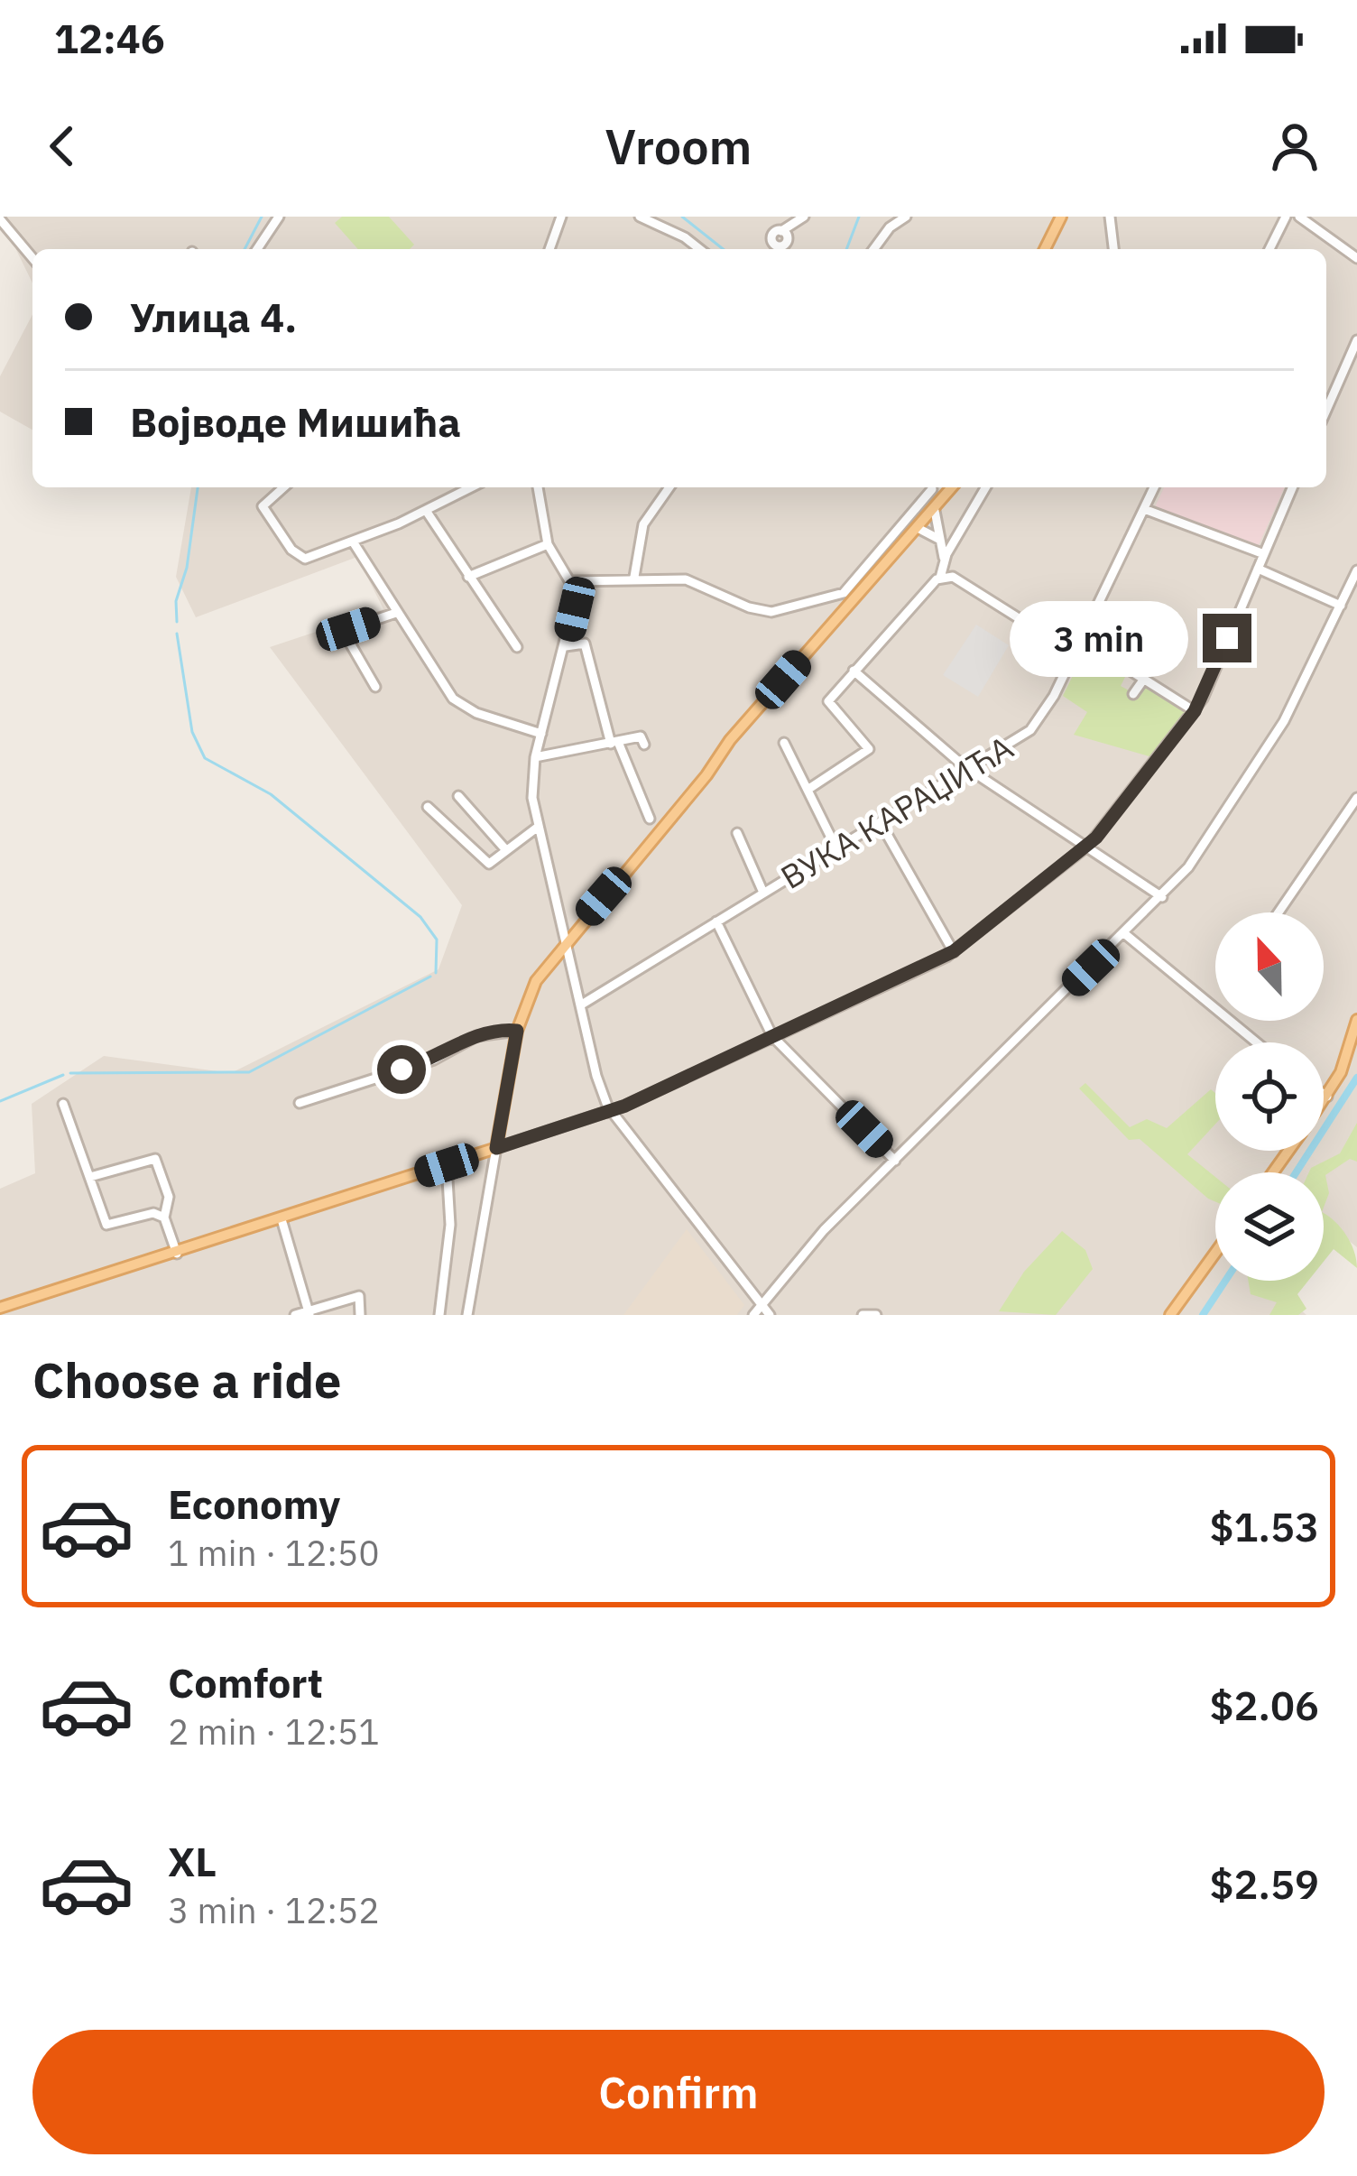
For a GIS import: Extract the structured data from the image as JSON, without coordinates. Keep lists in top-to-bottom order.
{
  "streets": {
    "street": ["ВУКА КАРАЏИЋА"]
  },
  "north": "top",
  "page": {
    "status": "12:46",
    "header": "Vroom",
    "banner": ["Улица 4.", "Војводе Мишића"],
    "bubble": "3 min",
    "heading": "Choose a ride",
    "list": [
      {
        "name": "Economy",
        "note": "1 min · 12:50",
        "value": "$1.53"
      },
      {
        "name": "Comfort",
        "note": "2 min · 12:51",
        "value": "$2.06"
      },
      {
        "name": "XL",
        "note": "3 min · 12:52",
        "value": "$2.59"
      }
    ],
    "buttons": "Confirm"
  }
}
